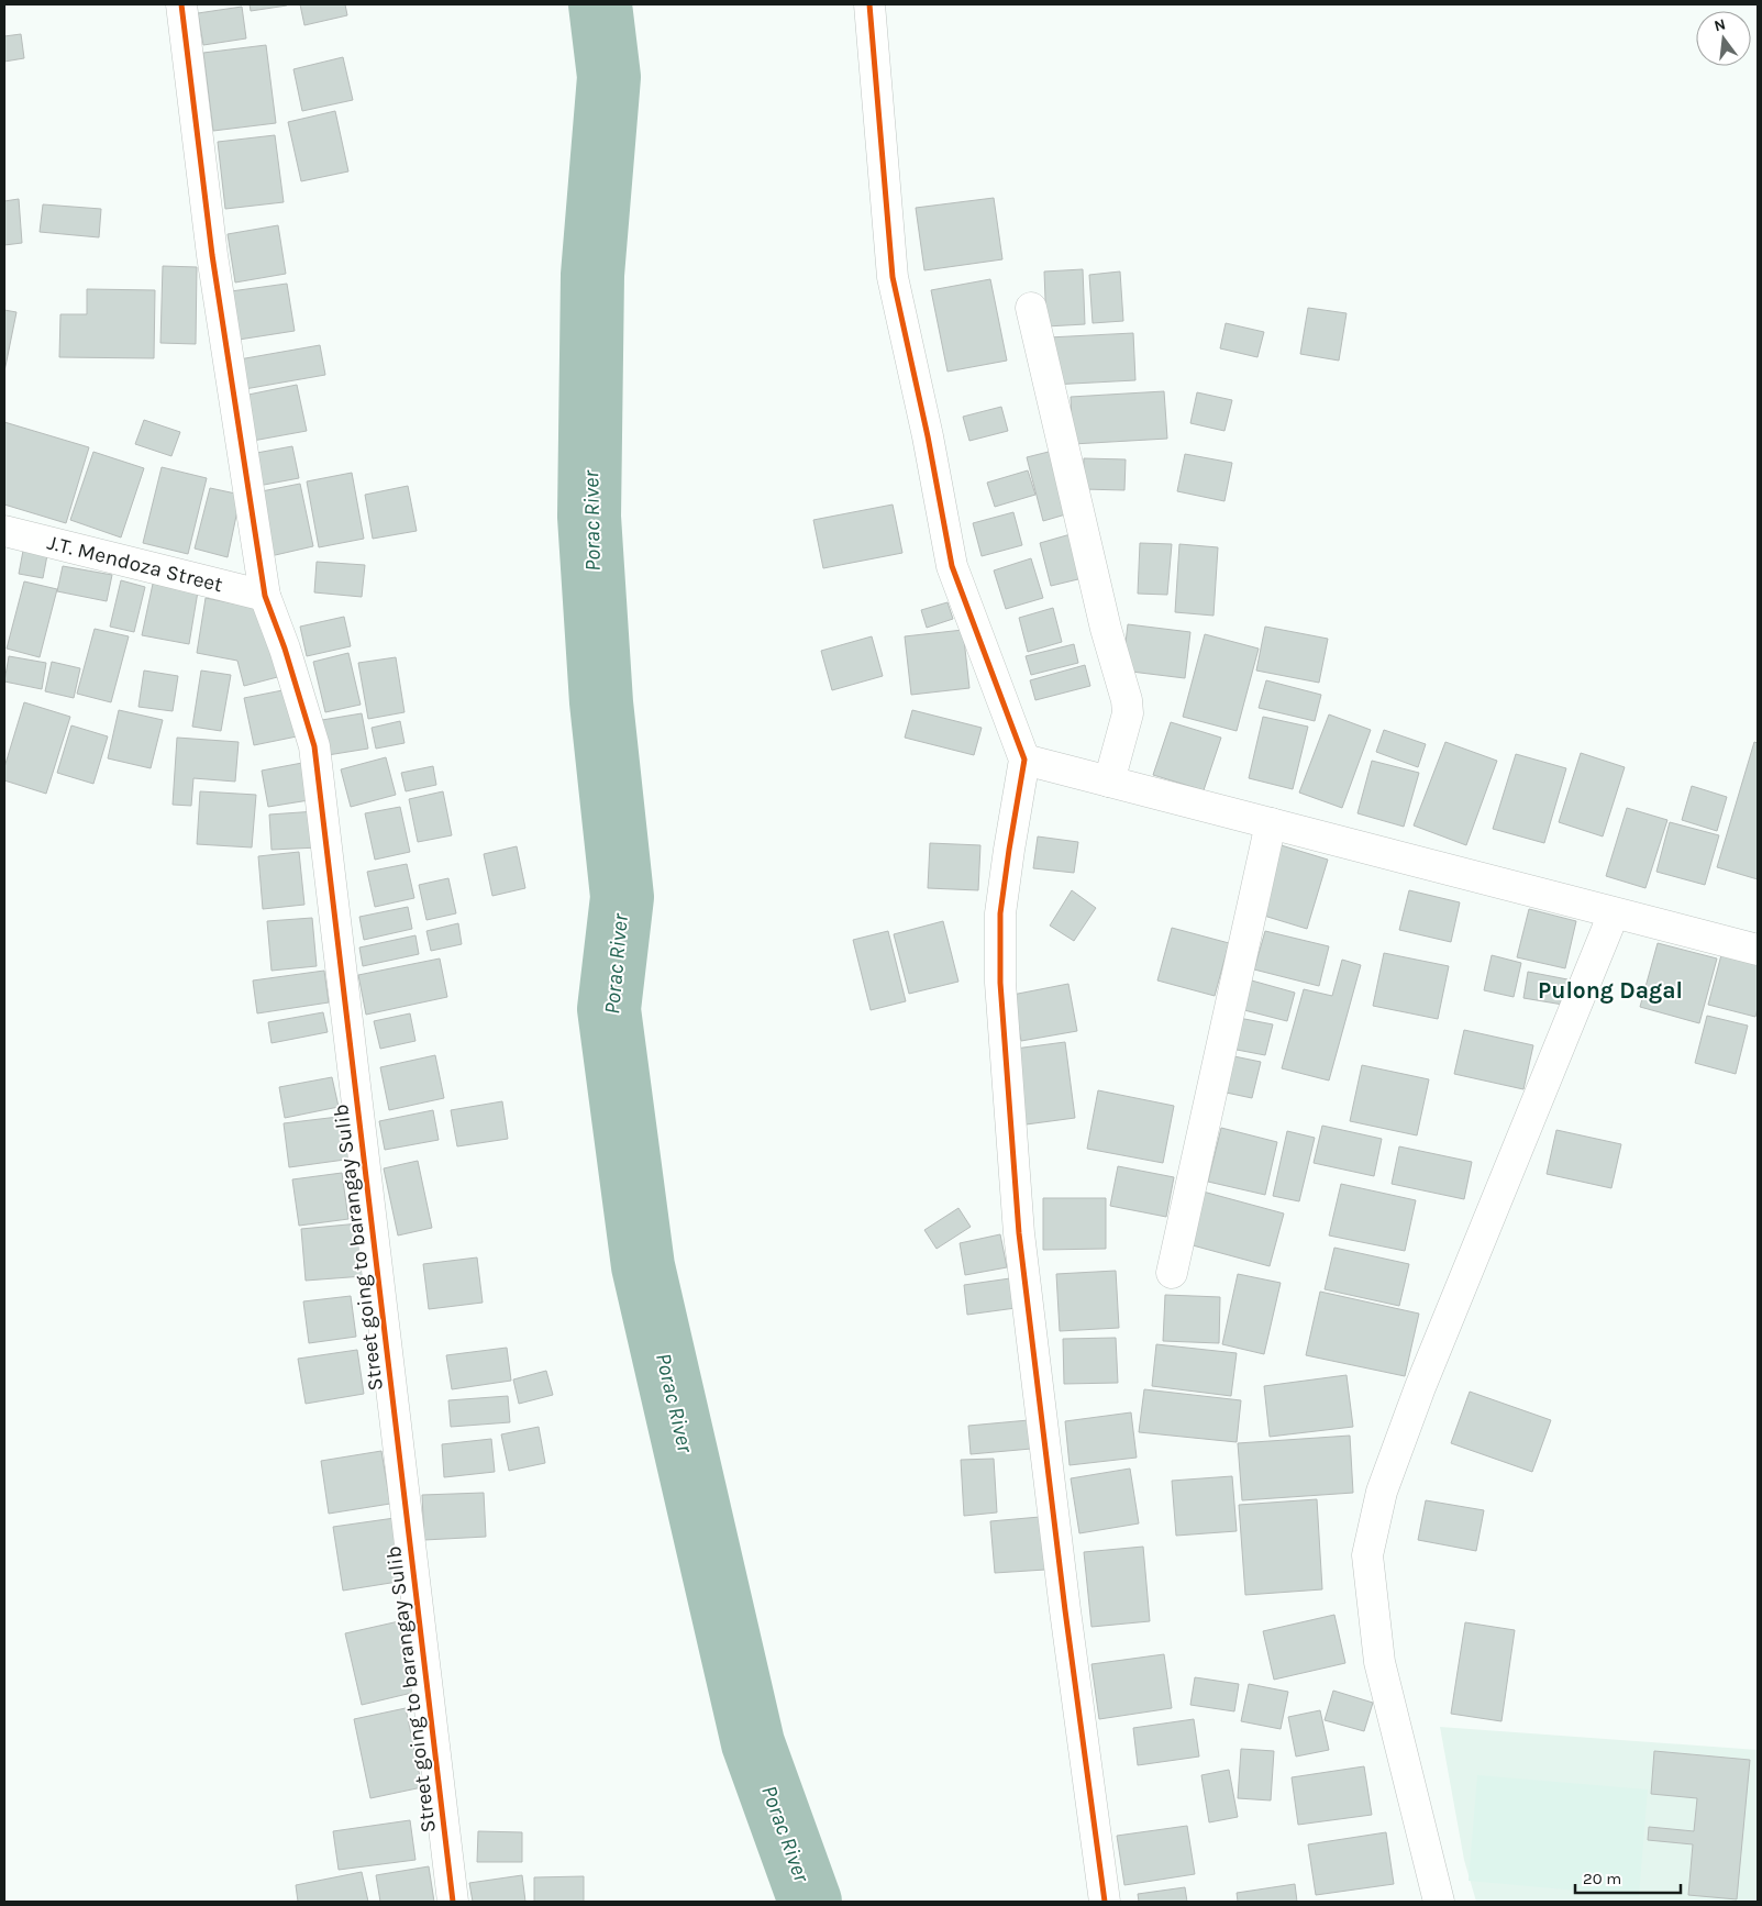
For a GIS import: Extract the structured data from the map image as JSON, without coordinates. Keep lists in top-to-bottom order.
{
  "streets": {
    "street": ["J.T. Mendoza Street", "Street going to barangay Sulib"]
  },
  "crossings": [
    ["J.T. Mendoza Street", "Street going to barangay Sulib"]
  ],
  "districts": ["Pulong Dagal"],
  "water": ["Porac River"],
  "scale_bar": "20 m",
  "north": "top"
}
